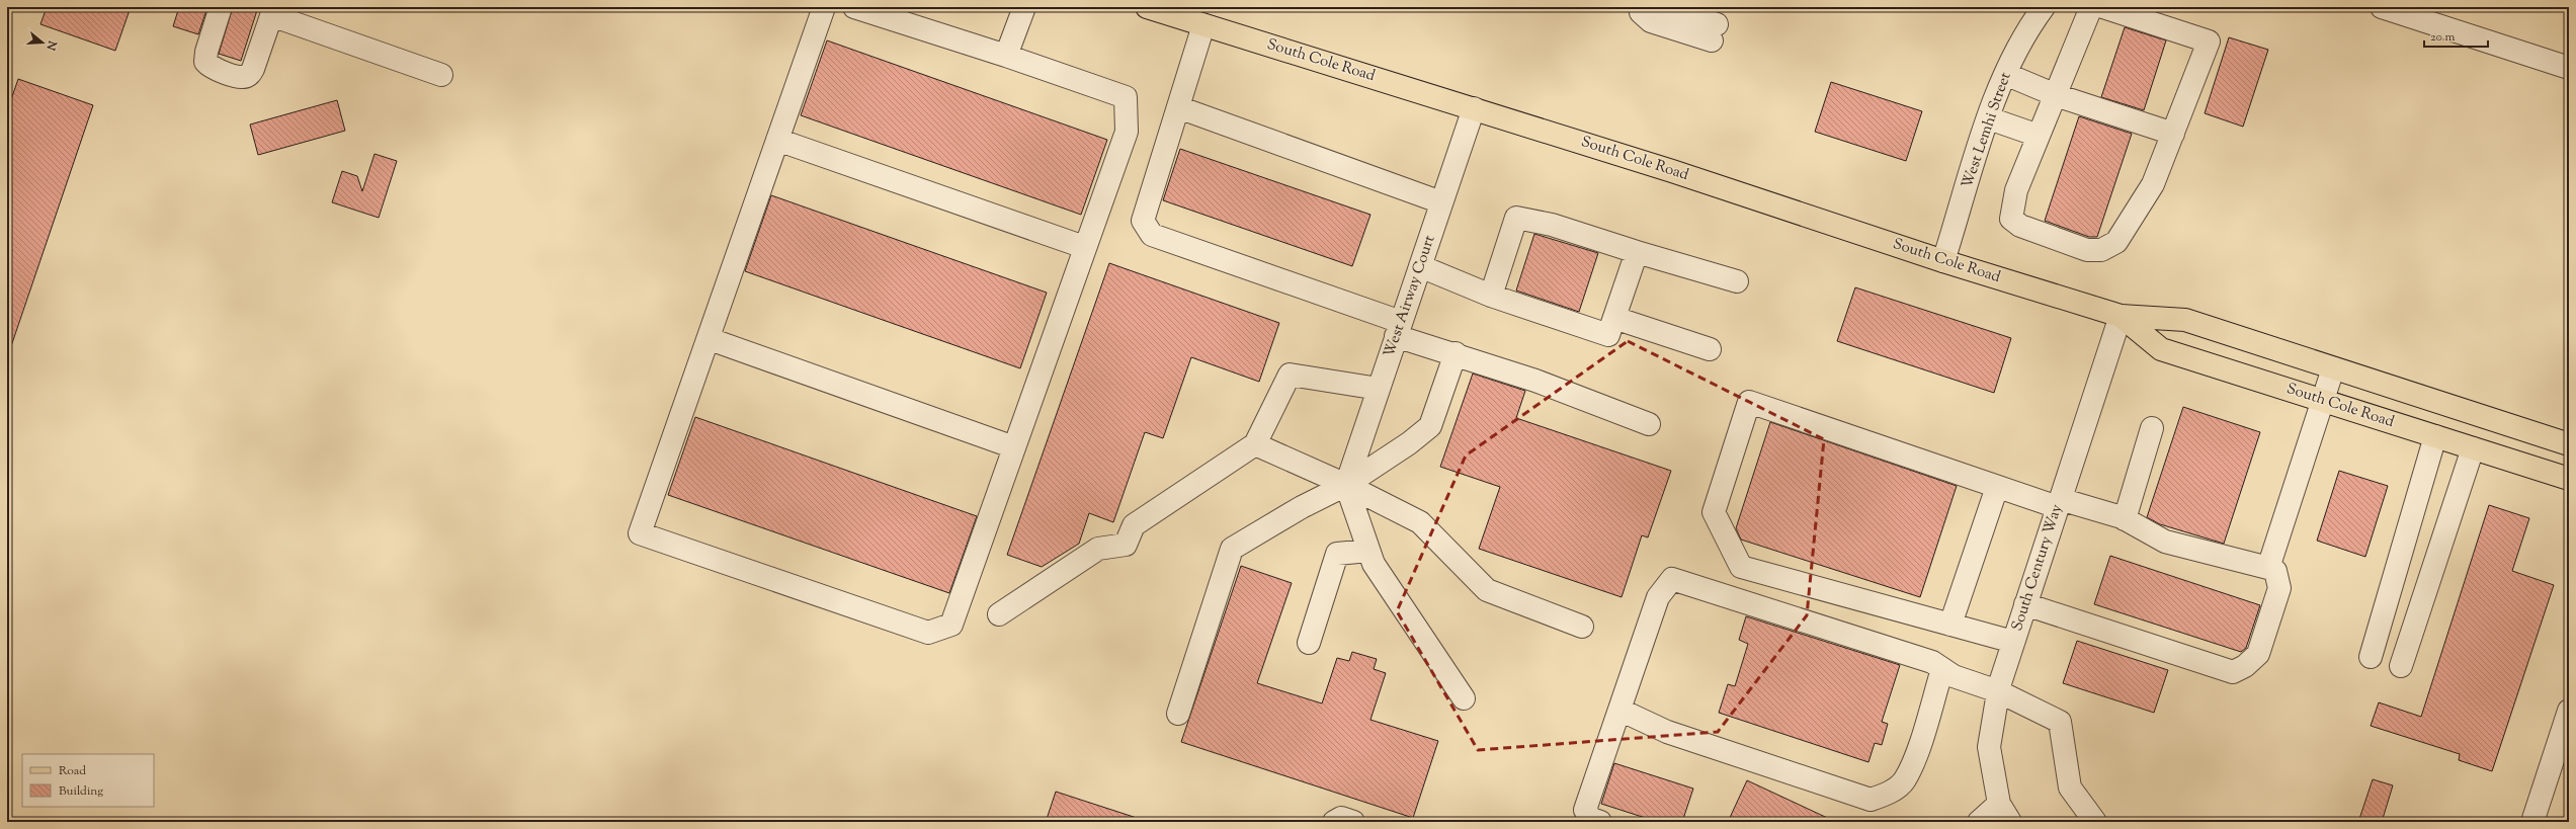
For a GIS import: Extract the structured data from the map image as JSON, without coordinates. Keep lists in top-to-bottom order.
{
  "streets": {
    "main road": ["South Cole Road"],
    "street": ["West Lemhi Street", "West Airway Court", "South Century Way"]
  },
  "crossings": [
    ["South Cole Road", "West Lemhi Street"],
    ["South Cole Road", "West Airway Court"],
    ["South Cole Road", "South Century Way"]
  ],
  "legend": ["Road", "Building"],
  "scale_bar": "20 m",
  "north": "right"
}
